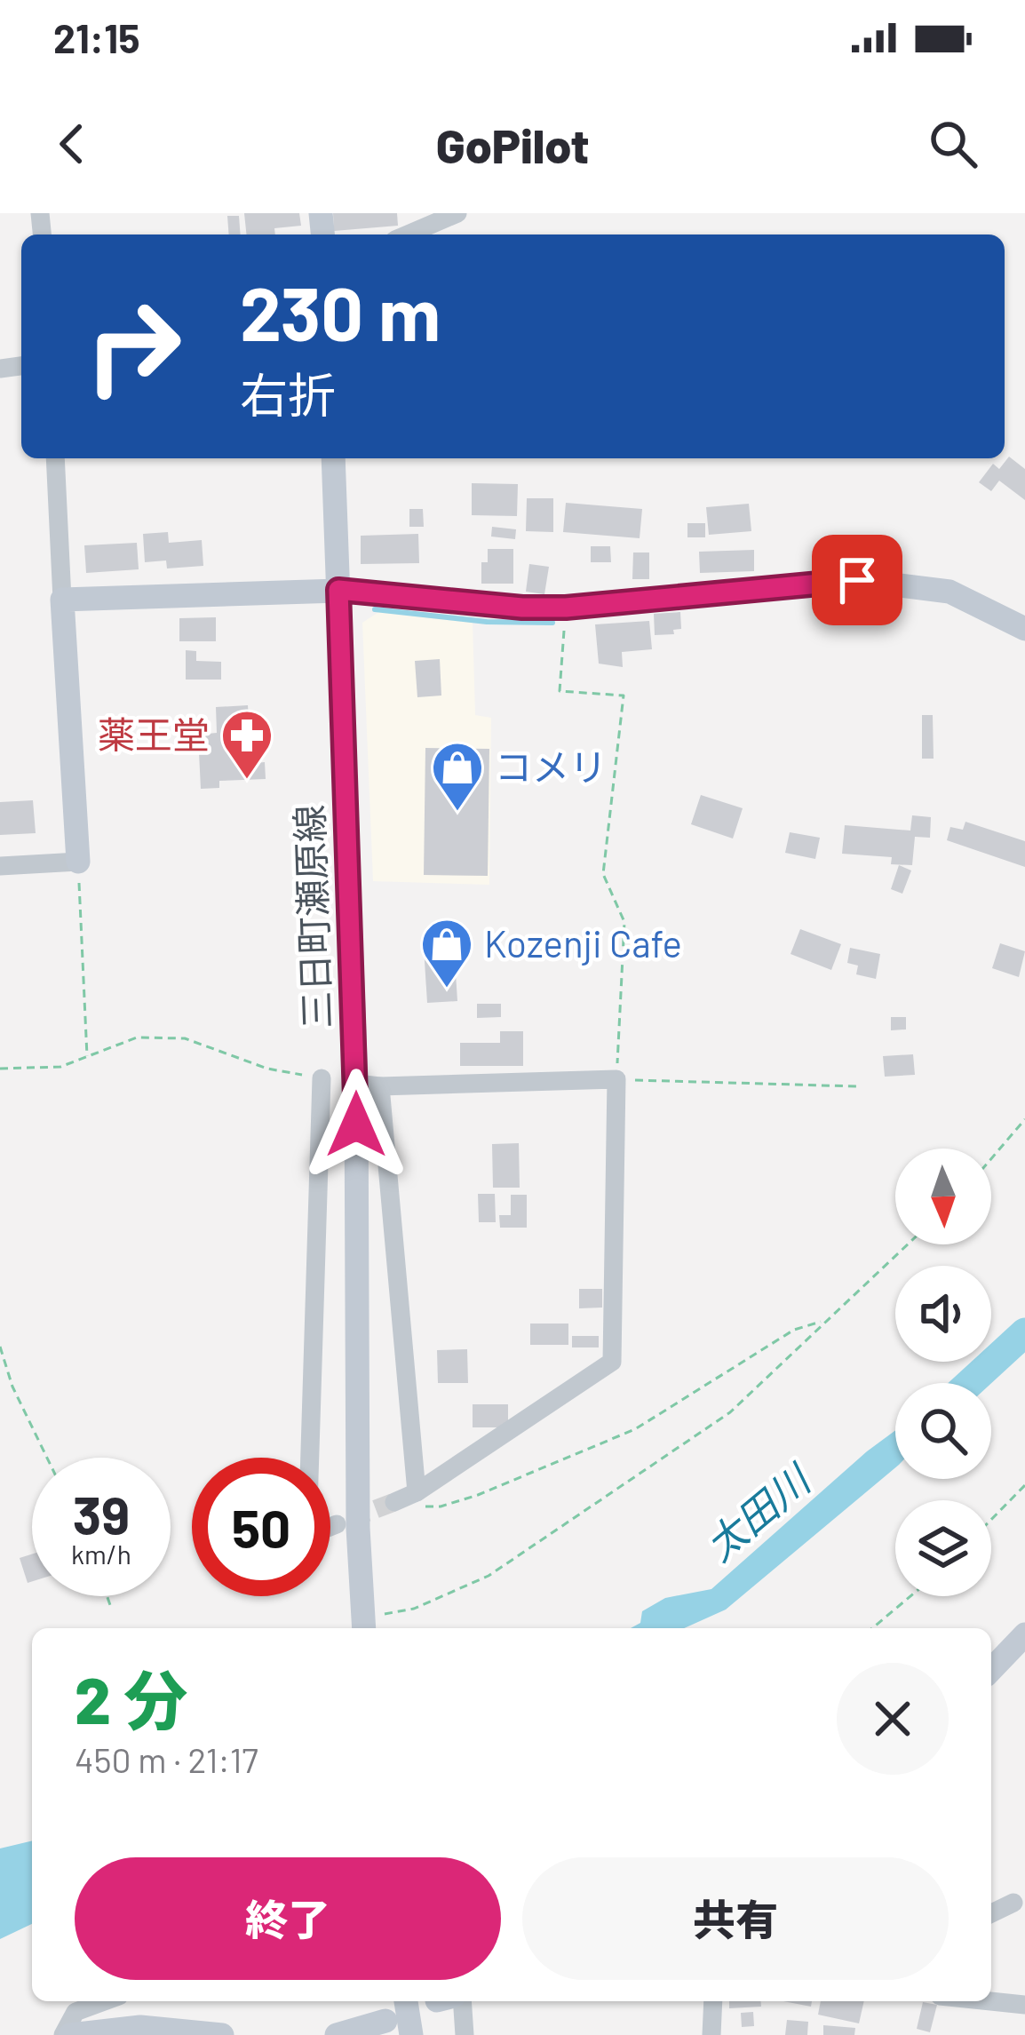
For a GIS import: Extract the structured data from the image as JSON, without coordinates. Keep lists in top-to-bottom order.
{
  "streets": {
    "street": ["三日町瀬原線"]
  },
  "water": ["太田川"],
  "places": {
    "pharmacy": ["薬王堂"],
    "shop": ["コメリ", "Kozenji Cafe"]
  },
  "north": "bottom",
  "page": {
    "status": "21:15",
    "header": "GoPilot",
    "turn": ["230 m", "右折"],
    "speed": "39 km/h",
    "limit": "50",
    "heading": ["2 分", "450 m · 21:17"],
    "buttons": ["終了", "共有"]
  }
}
